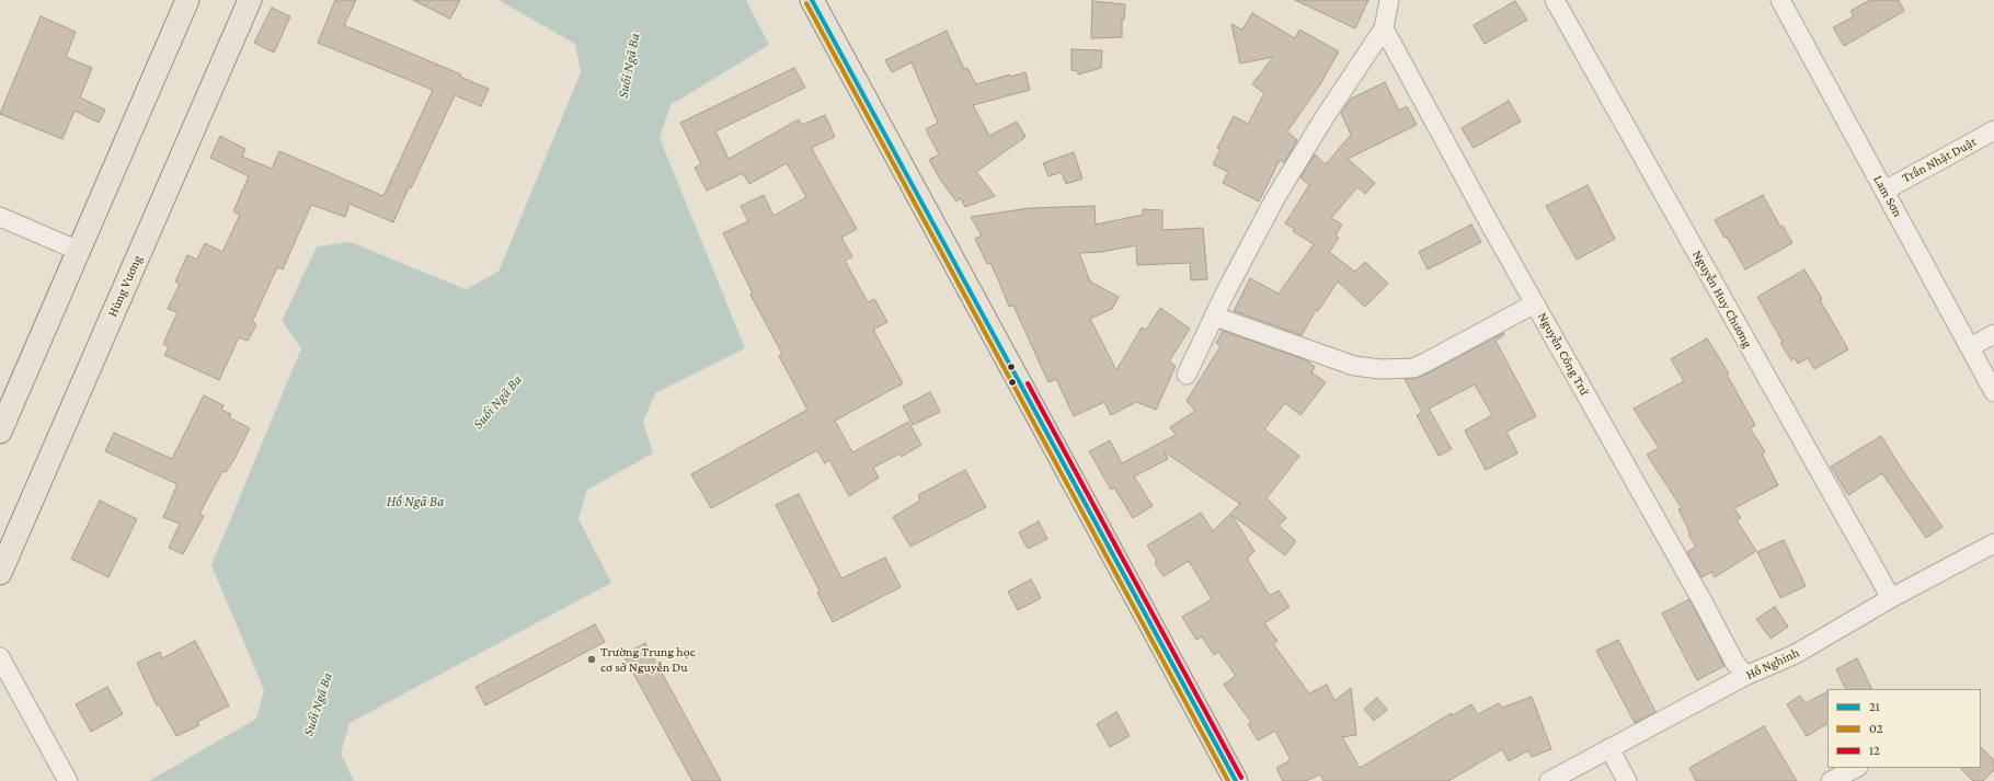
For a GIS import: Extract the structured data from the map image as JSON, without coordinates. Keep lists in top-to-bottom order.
{
  "streets": {
    "main road": ["Hùng Vương"],
    "street": [
      "Trần Nhật Duật",
      "Lam Sơn",
      "Nguyễn Huy Chương",
      "Nguyễn Công Trứ",
      "Hồ Nghinh"
    ]
  },
  "crossings": [
    ["Trần Nhật Duật", "Lam Sơn"],
    ["Nguyễn Huy Chương", "Hồ Nghinh"],
    ["Nguyễn Công Trứ", "Hồ Nghinh"]
  ],
  "water": ["Suối Ngã Ba", "Hồ Ngã Ba"],
  "places": ["Trường Trung học cơ sở Nguyễn Du"],
  "lines": ["transit line 21", "transit line 02", "transit line 12"],
  "legend": ["21", "02", "12"]
}
